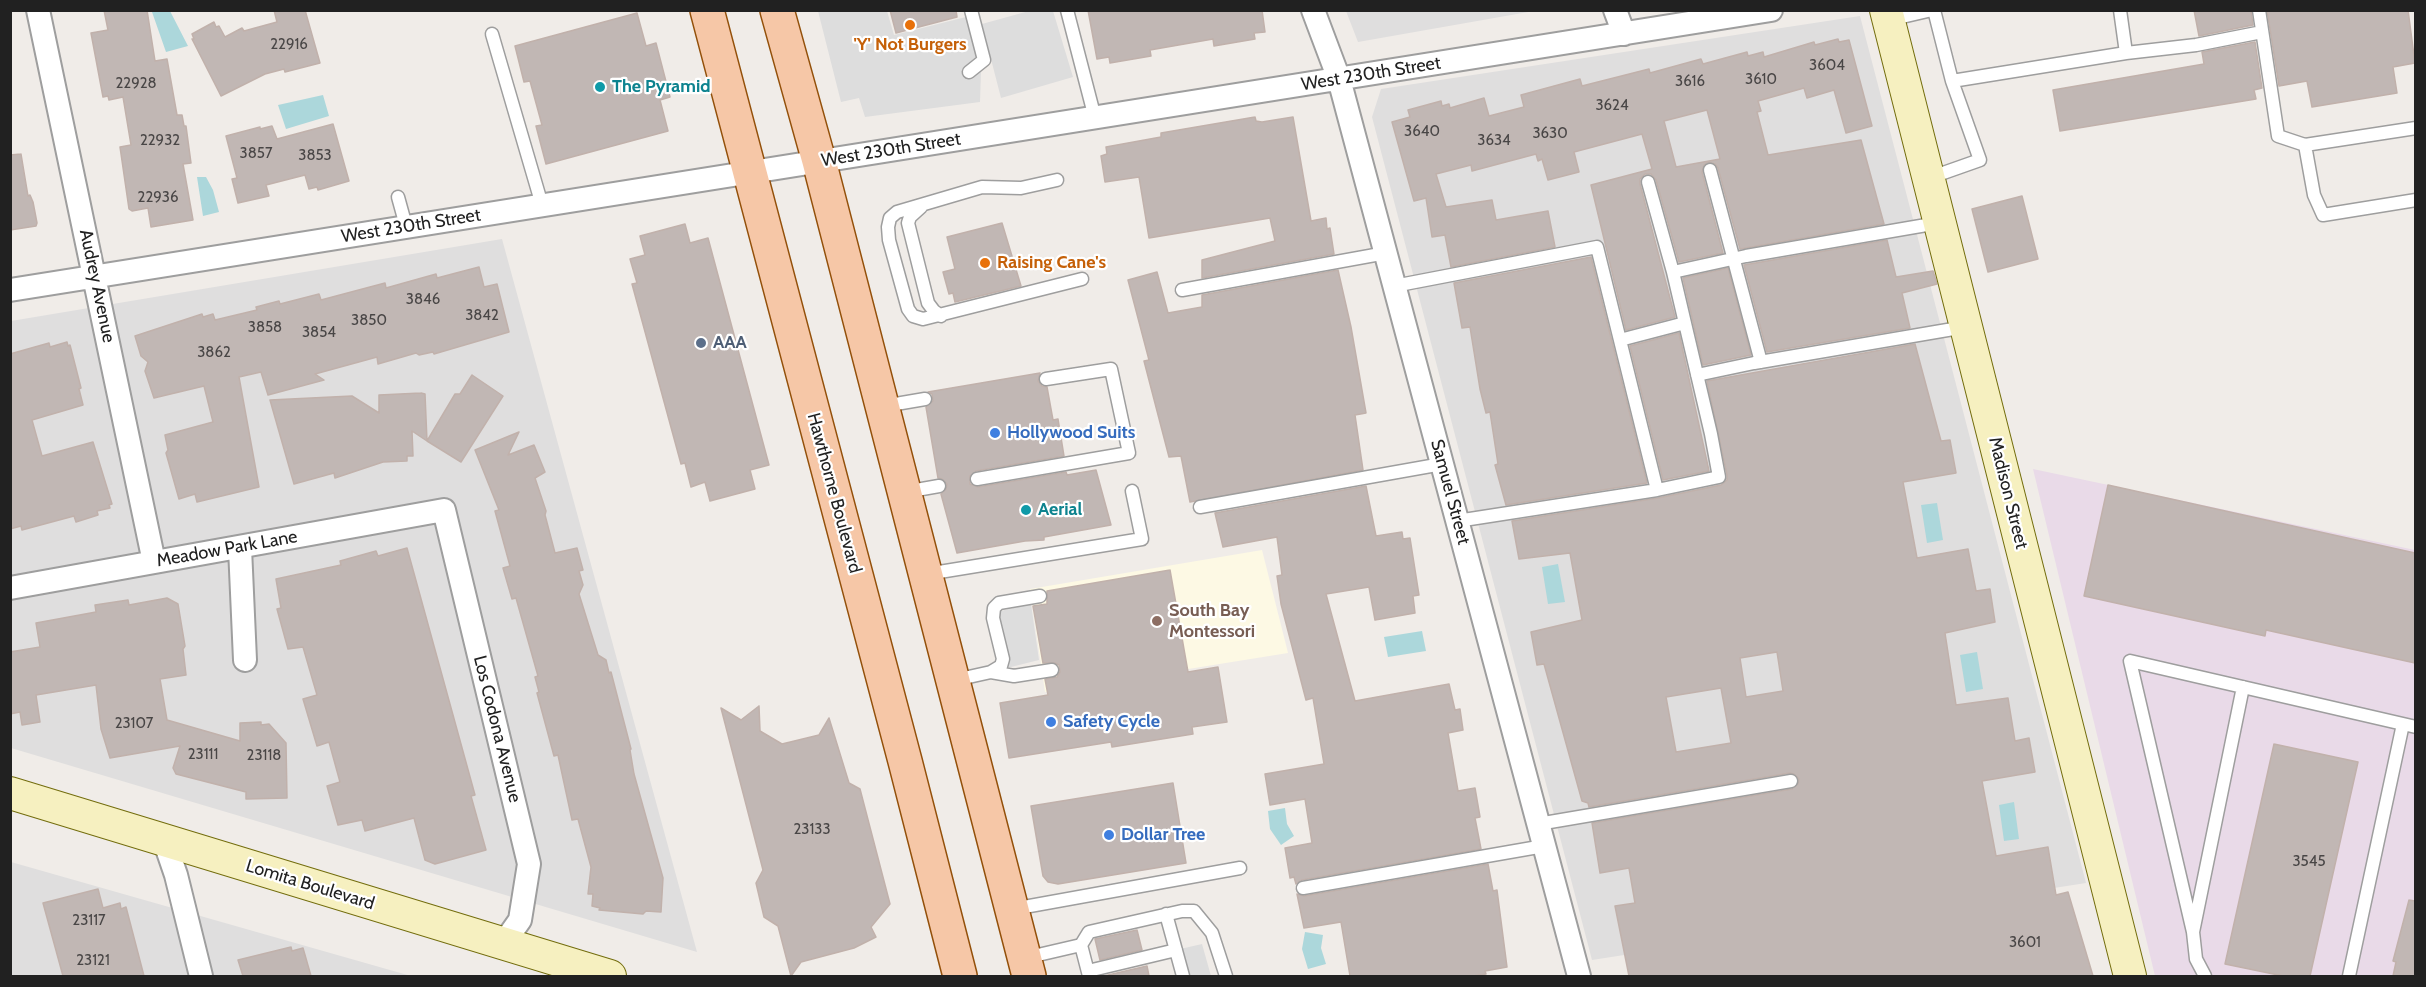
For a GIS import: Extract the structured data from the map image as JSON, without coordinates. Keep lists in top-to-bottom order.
{
  "streets": {
    "main road": ["Hawthorne Boulevard"],
    "street": [
      "West 230th Street",
      "Audrey Avenue",
      "Samuel Street",
      "Madison Street",
      "Meadow Park Lane",
      "Los Codona Avenue",
      "Lomita Boulevard"
    ]
  },
  "crossings": [
    ["West 230th Street", "Audrey Avenue"],
    ["West 230th Street", "Samuel Street"],
    ["West 230th Street", "Hawthorne Boulevard"],
    ["Audrey Avenue", "Meadow Park Lane"],
    ["Meadow Park Lane", "Los Codona Avenue"],
    ["Los Codona Avenue", "Lomita Boulevard"]
  ],
  "places": [
    "'Y' Not Burgers",
    "The Pyramid",
    "Raising Cane's",
    "AAA",
    "Hollywood Suits",
    "Aerial",
    "South Bay Montessori",
    "Safety Cycle",
    "Dollar Tree"
  ],
  "house_numbers": [
    "22916",
    "3604",
    "3610",
    "3616",
    "22928",
    "3624",
    "3640",
    "3630",
    "22932",
    "3634",
    "3857",
    "3853",
    "22936",
    "3846",
    "3842",
    "3850",
    "3858",
    "3854",
    "3862",
    "23107",
    "23111",
    "23118",
    "23133",
    "3545",
    "23117",
    "3601",
    "23121"
  ]
}
